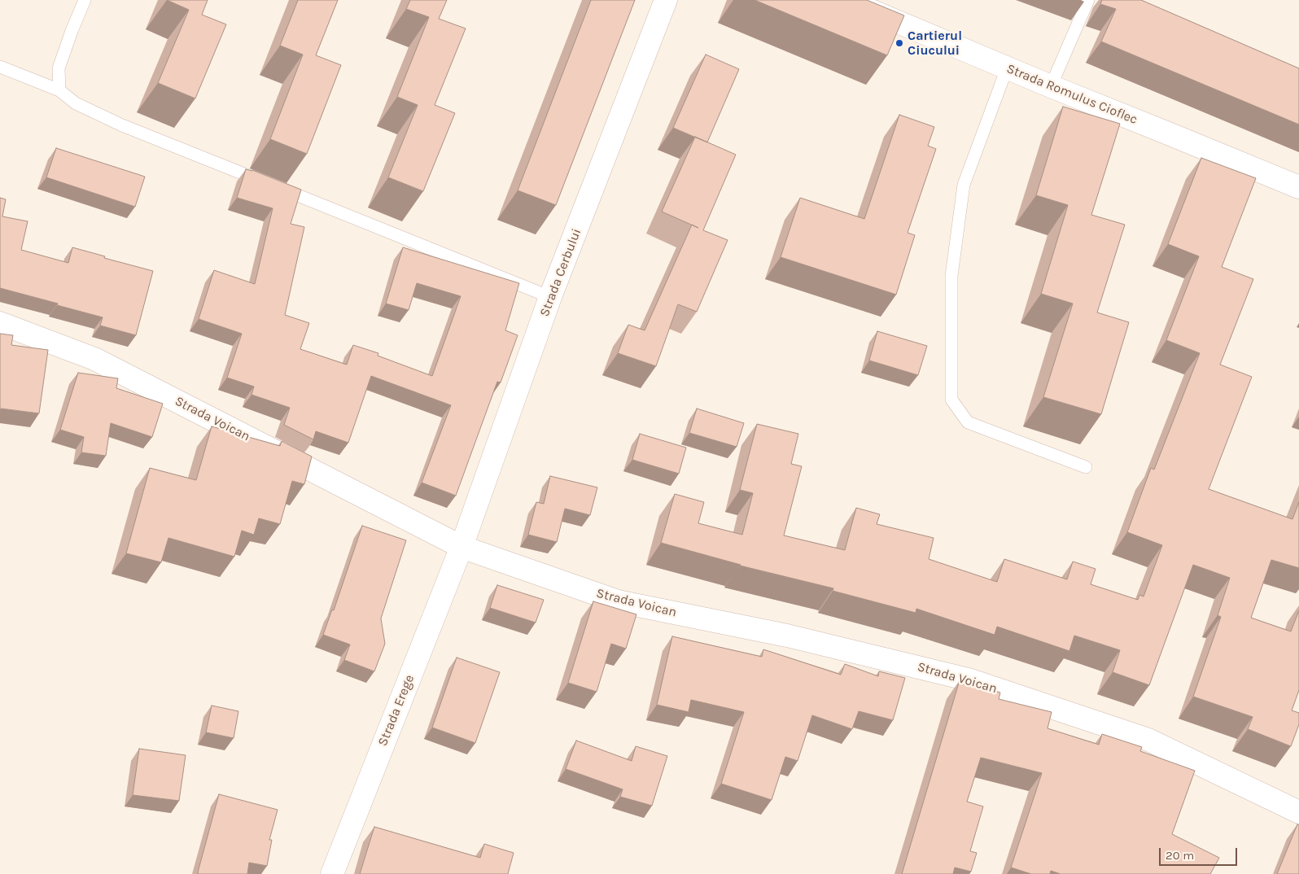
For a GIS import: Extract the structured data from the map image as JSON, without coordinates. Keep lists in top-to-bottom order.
{
  "streets": {
    "street": [
      "Strada Romulus Cioflec",
      "Strada Cerbului",
      "Strada Voican",
      "Strada Erege"
    ]
  },
  "crossings": [
    ["Strada Cerbului", "Strada Voican"],
    ["Strada Cerbului", "Strada Erege"],
    ["Strada Voican", "Strada Erege"]
  ],
  "places": ["Cartierul Ciucului"],
  "scale_bar": "20 m"
}
